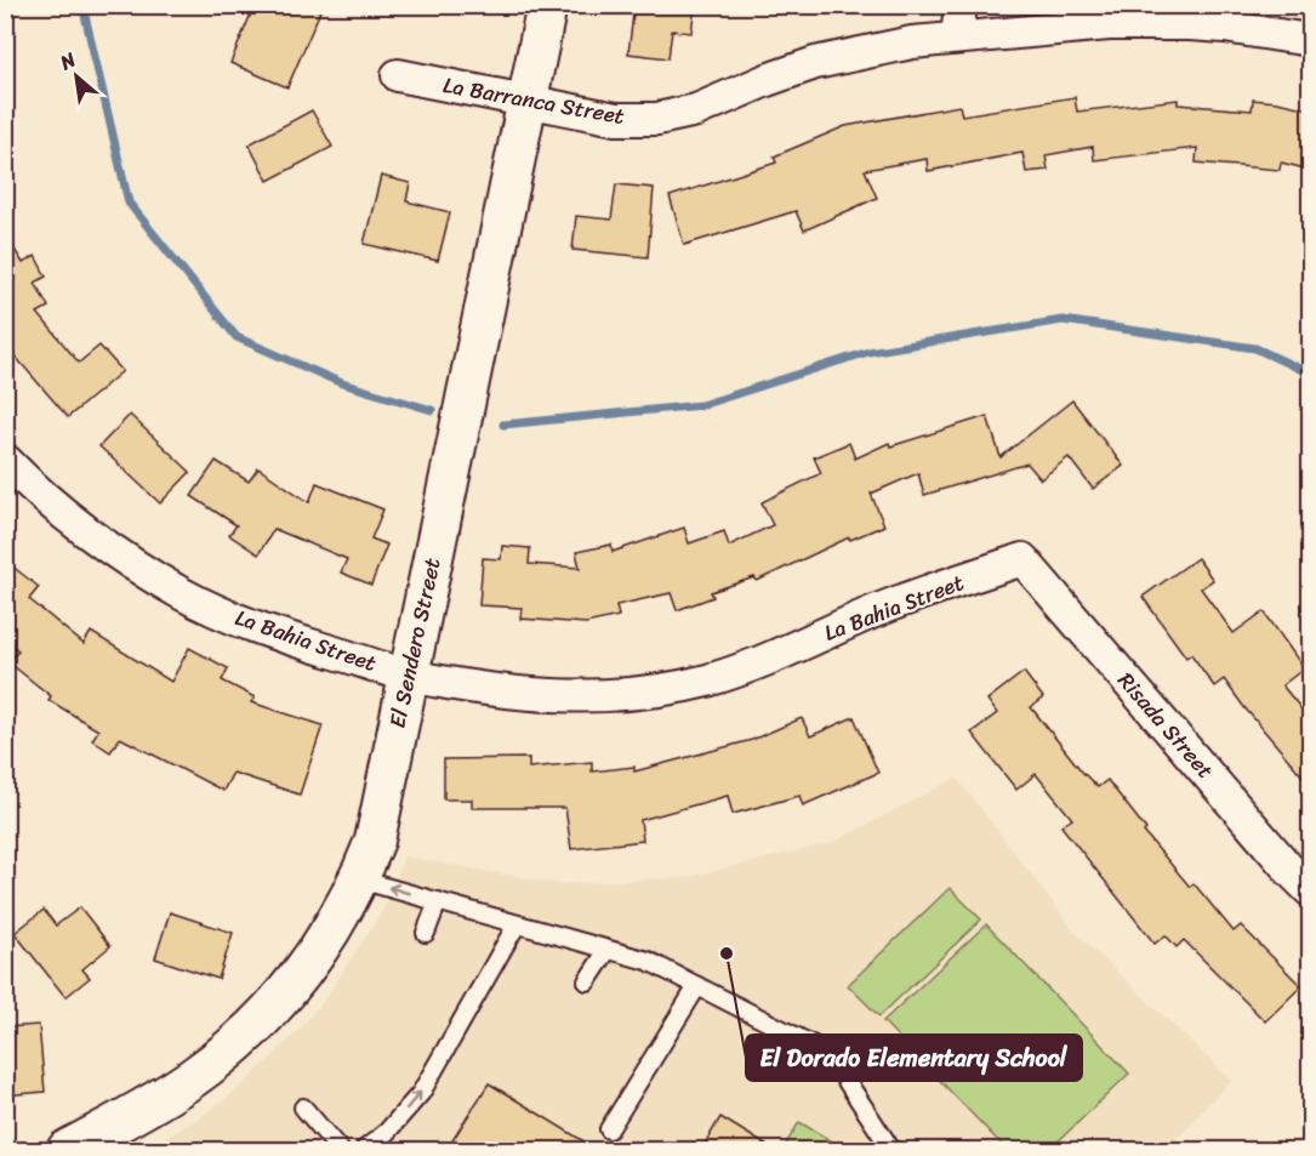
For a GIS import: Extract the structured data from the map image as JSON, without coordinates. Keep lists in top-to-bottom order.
{
  "streets": {
    "street": [
      "La Barranca Street",
      "La Bahia Street",
      "El Sendero Street",
      "Risada Street"
    ]
  },
  "crossings": [
    ["La Barranca Street", "El Sendero Street"],
    ["La Bahia Street", "El Sendero Street"],
    ["La Bahia Street", "Risada Street"]
  ],
  "places": ["El Dorado Elementary School"],
  "north": "top left"
}
